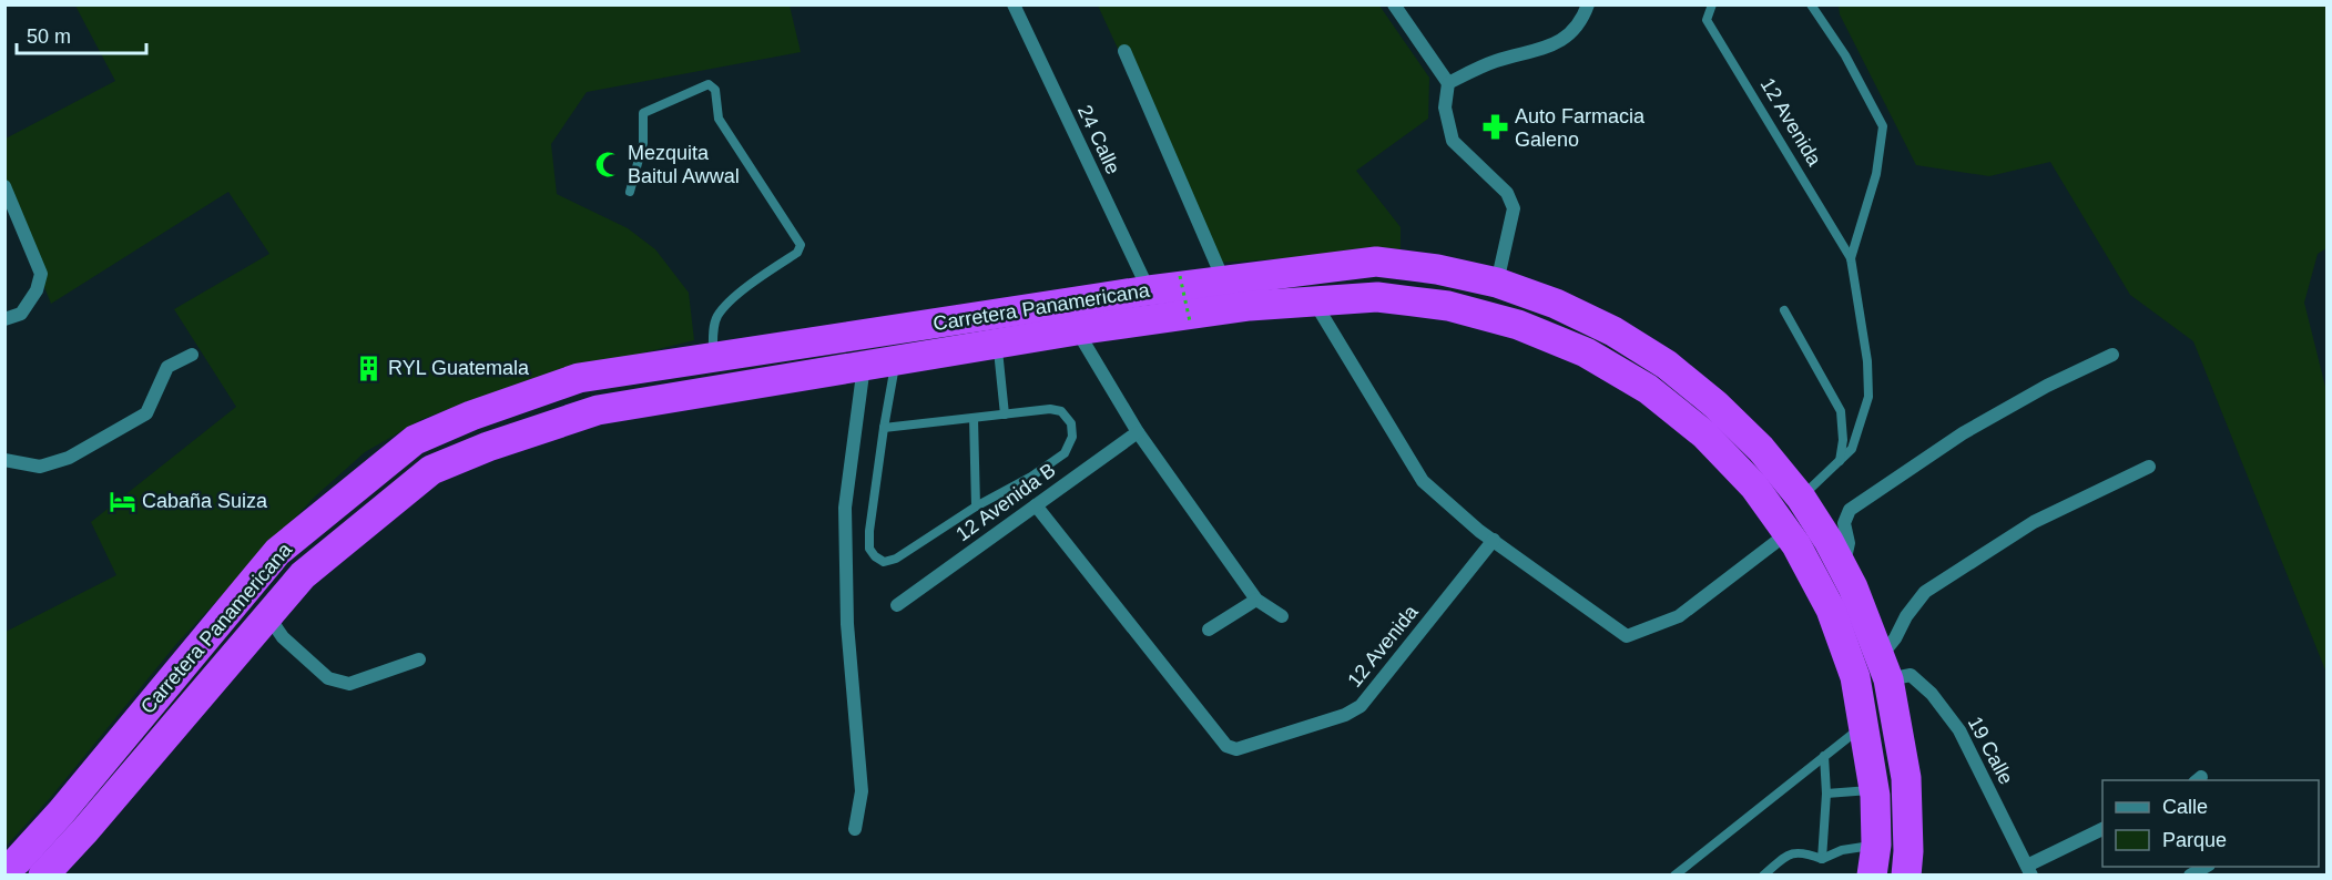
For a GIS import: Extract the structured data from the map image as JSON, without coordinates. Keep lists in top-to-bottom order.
{
  "streets": {
    "highway": ["Carretera Panamericana"],
    "street": [
      "12 Avenida",
      "24 Calle",
      "12 Avenida B",
      "19 Calle"
    ]
  },
  "crossings": [
    ["12 Avenida", "Carretera Panamericana"],
    ["12 Avenida", "12 Avenida B"],
    ["24 Calle", "Carretera Panamericana"],
    ["Carretera Panamericana", "19 Calle"]
  ],
  "places": {
    "pharmacy": ["Auto Farmacia Galeno"],
    "mosque": ["Mezquita Baitul Awwal"],
    "building": ["RYL Guatemala"],
    "hotel": ["Cabaña Suiza"]
  },
  "legend": ["Calle", "Parque"],
  "scale_bar": "50 m"
}
